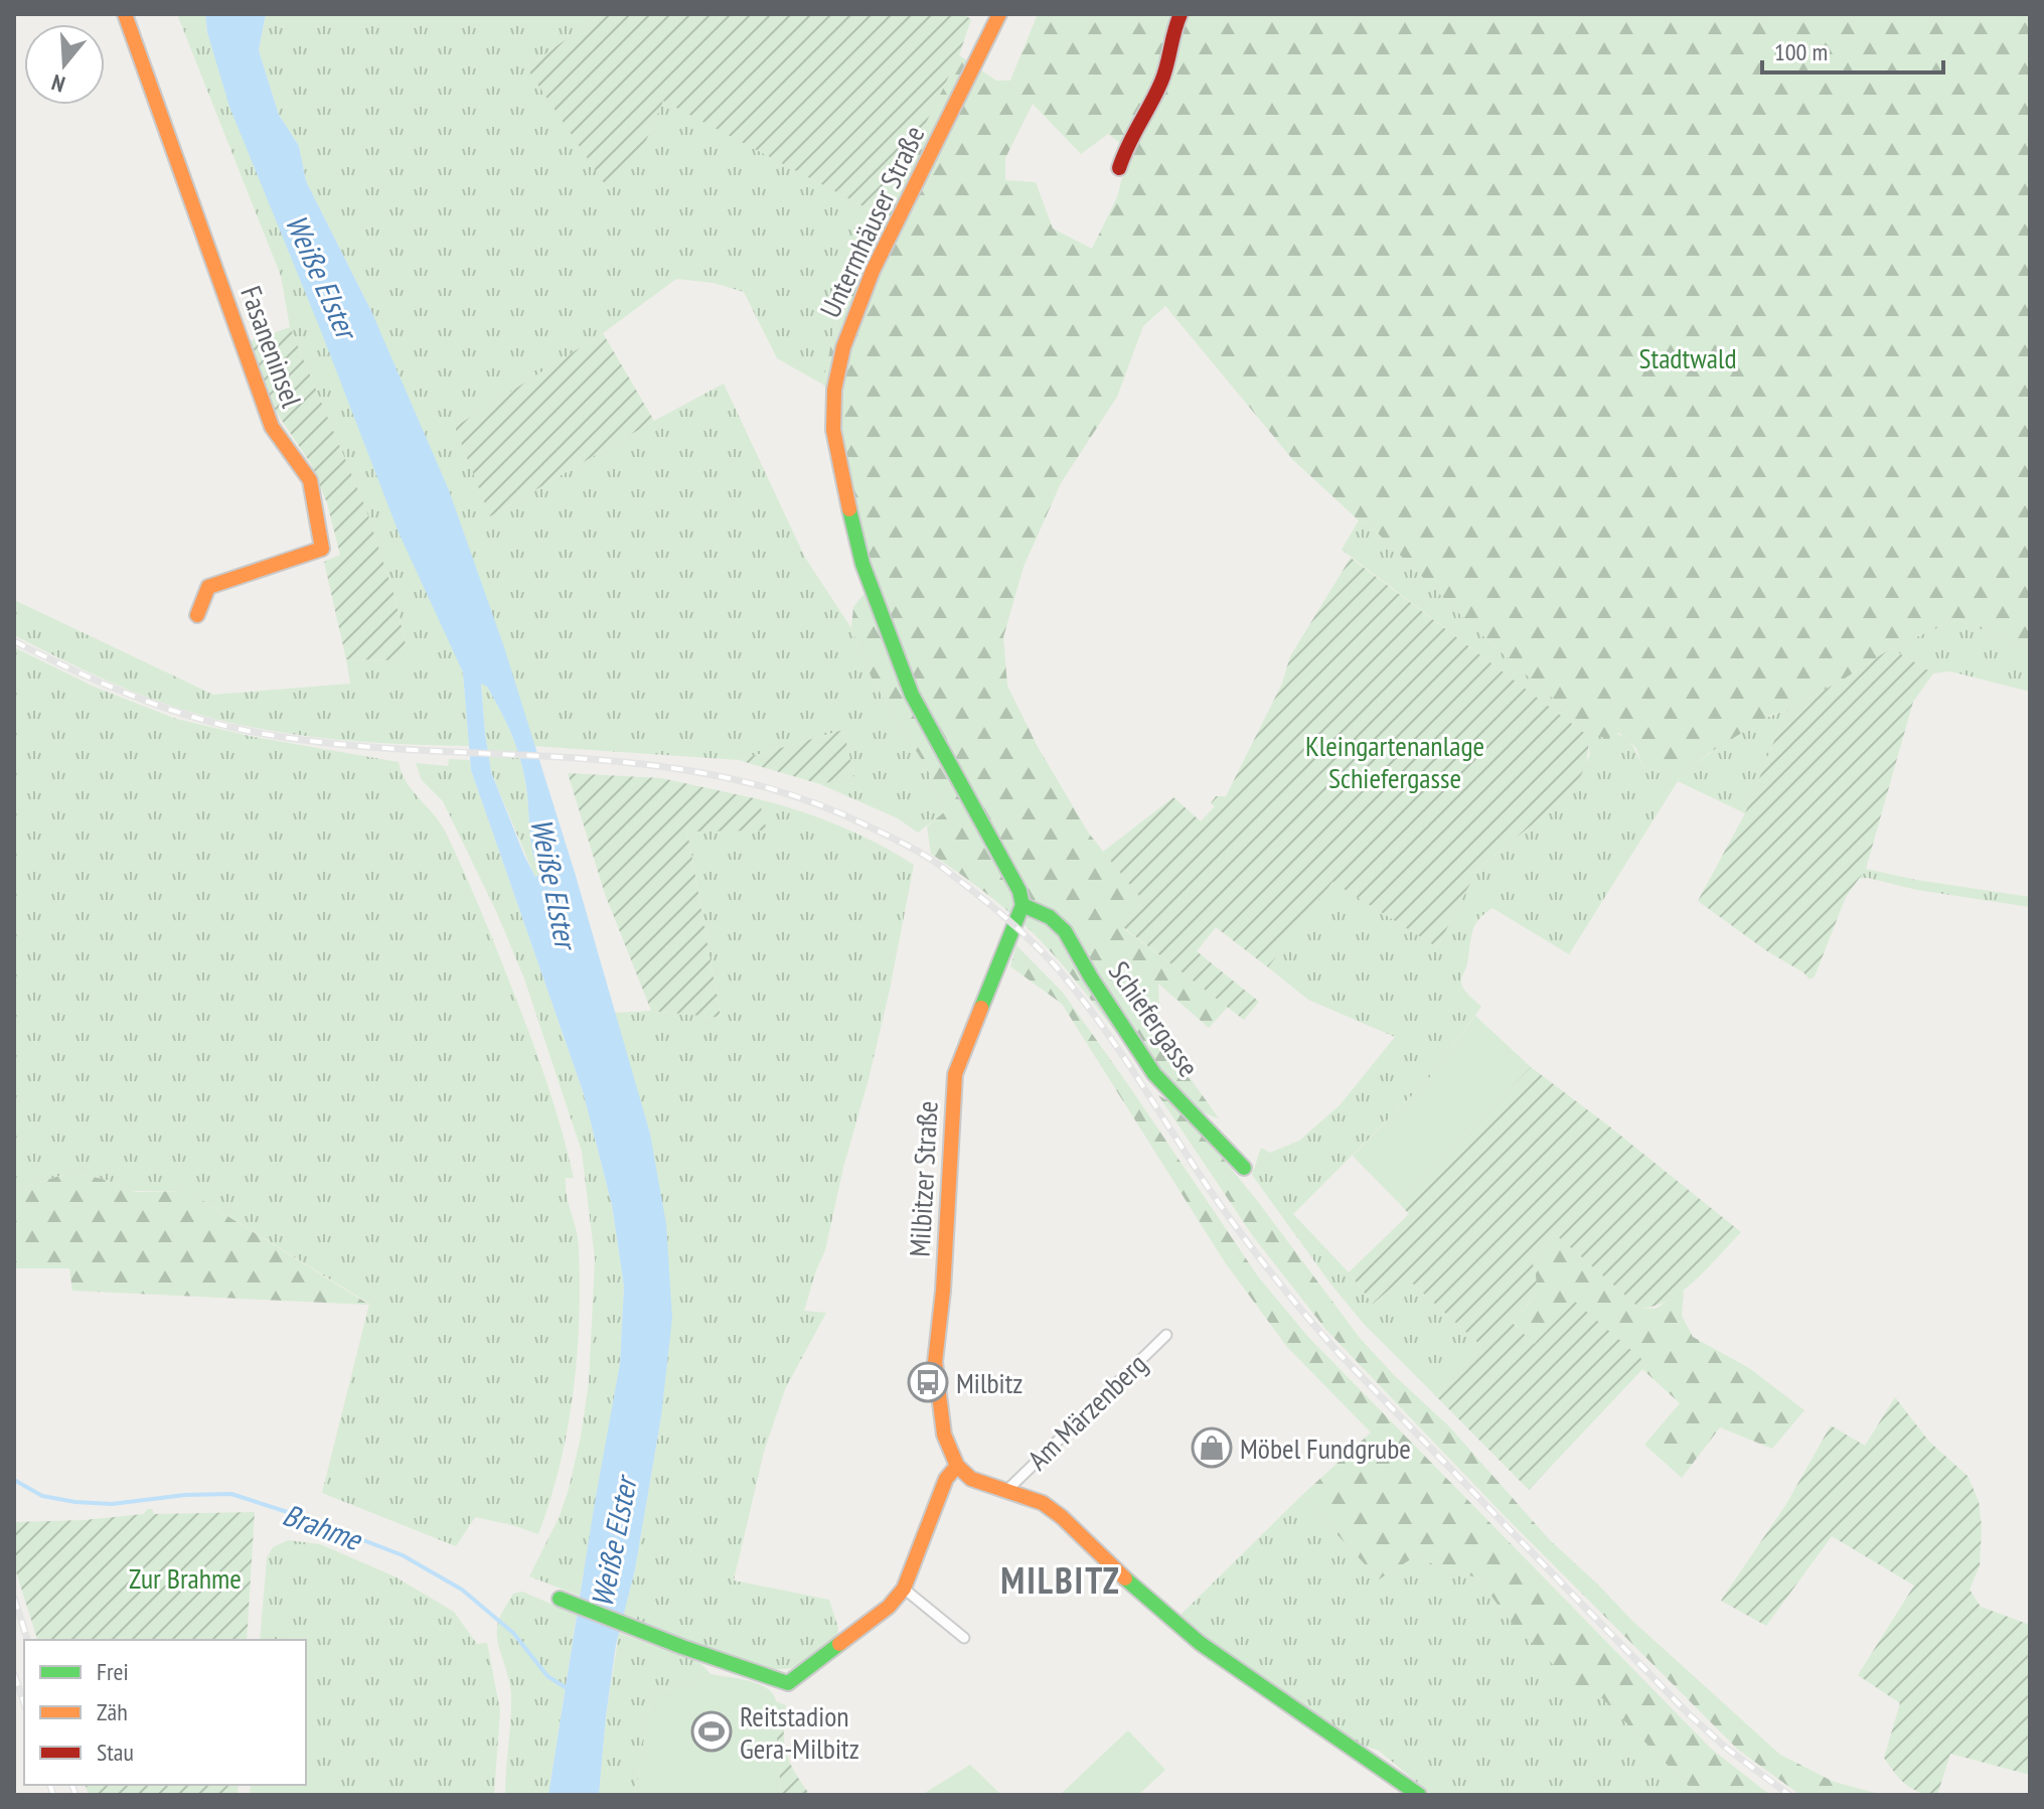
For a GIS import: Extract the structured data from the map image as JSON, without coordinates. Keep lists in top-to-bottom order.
{
  "streets": {
    "main road": [
      "Untermhäuser Straße",
      "Fasaneninsel",
      "Schiefergasse",
      "Milbitzer Straße"
    ],
    "street": ["Am Märzenberg"]
  },
  "crossings": [
    ["Untermhäuser Straße", "Schiefergasse"],
    ["Untermhäuser Straße", "Milbitzer Straße"],
    ["Schiefergasse", "Milbitzer Straße"]
  ],
  "districts": ["MILBITZ"],
  "water": ["Weiße Elster", "Brahme"],
  "parks": ["Stadtwald", "Kleingartenanlage Schiefergasse", "Zur Brahme"],
  "places": {
    "bus stop": ["Milbitz"],
    "shop": ["Möbel Fundgrube"],
    "sports": ["Reitstadion Gera-Milbitz"]
  },
  "legend": ["Frei", "Zäh", "Stau"],
  "scale_bar": "100 m",
  "north": "bottom"
}
